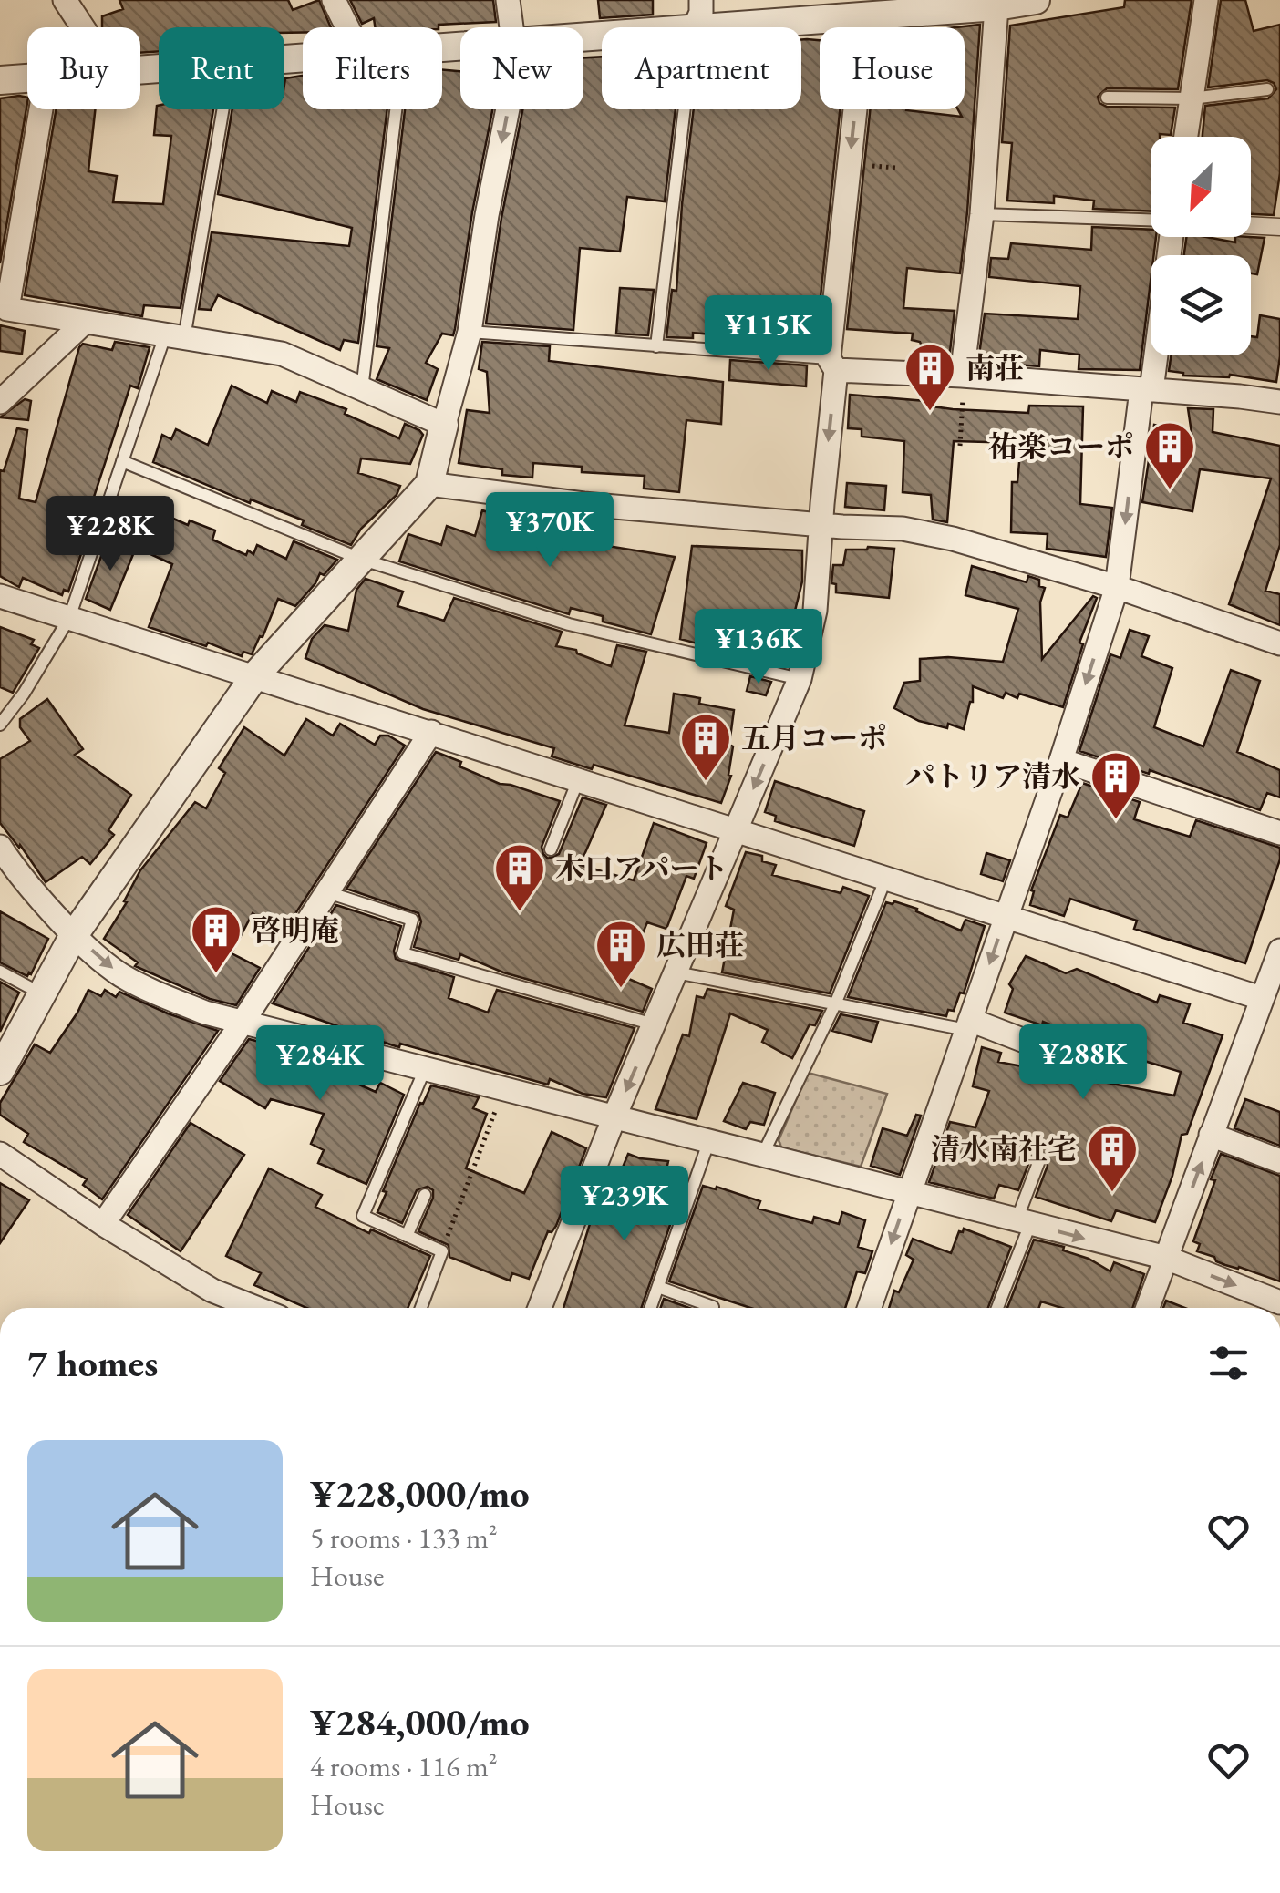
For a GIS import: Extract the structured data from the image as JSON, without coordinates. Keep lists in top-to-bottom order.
{
  "places": {
    "building": [
      "南荘",
      "祐楽コーポ",
      "五月コーポ",
      "パトリア清水",
      "木口アパート",
      "啓明庵",
      "広田荘",
      "清水南社宅"
    ]
  },
  "north": "bottom left",
  "page": {
    "chip": [
      "Buy",
      "Rent",
      "Filters",
      "New",
      "Apartment",
      "House"
    ],
    "price": [
      "¥115K",
      "¥370K",
      "¥228K",
      "¥136K",
      "¥288K",
      "¥284K",
      "¥239K"
    ],
    "heading": "7 homes",
    "list": [
      {
        "name": "¥228,000/mo",
        "note": "5 rooms · 133 m² · House"
      },
      {
        "name": "¥284,000/mo",
        "note": "4 rooms · 116 m² · House"
      }
    ]
  }
}
